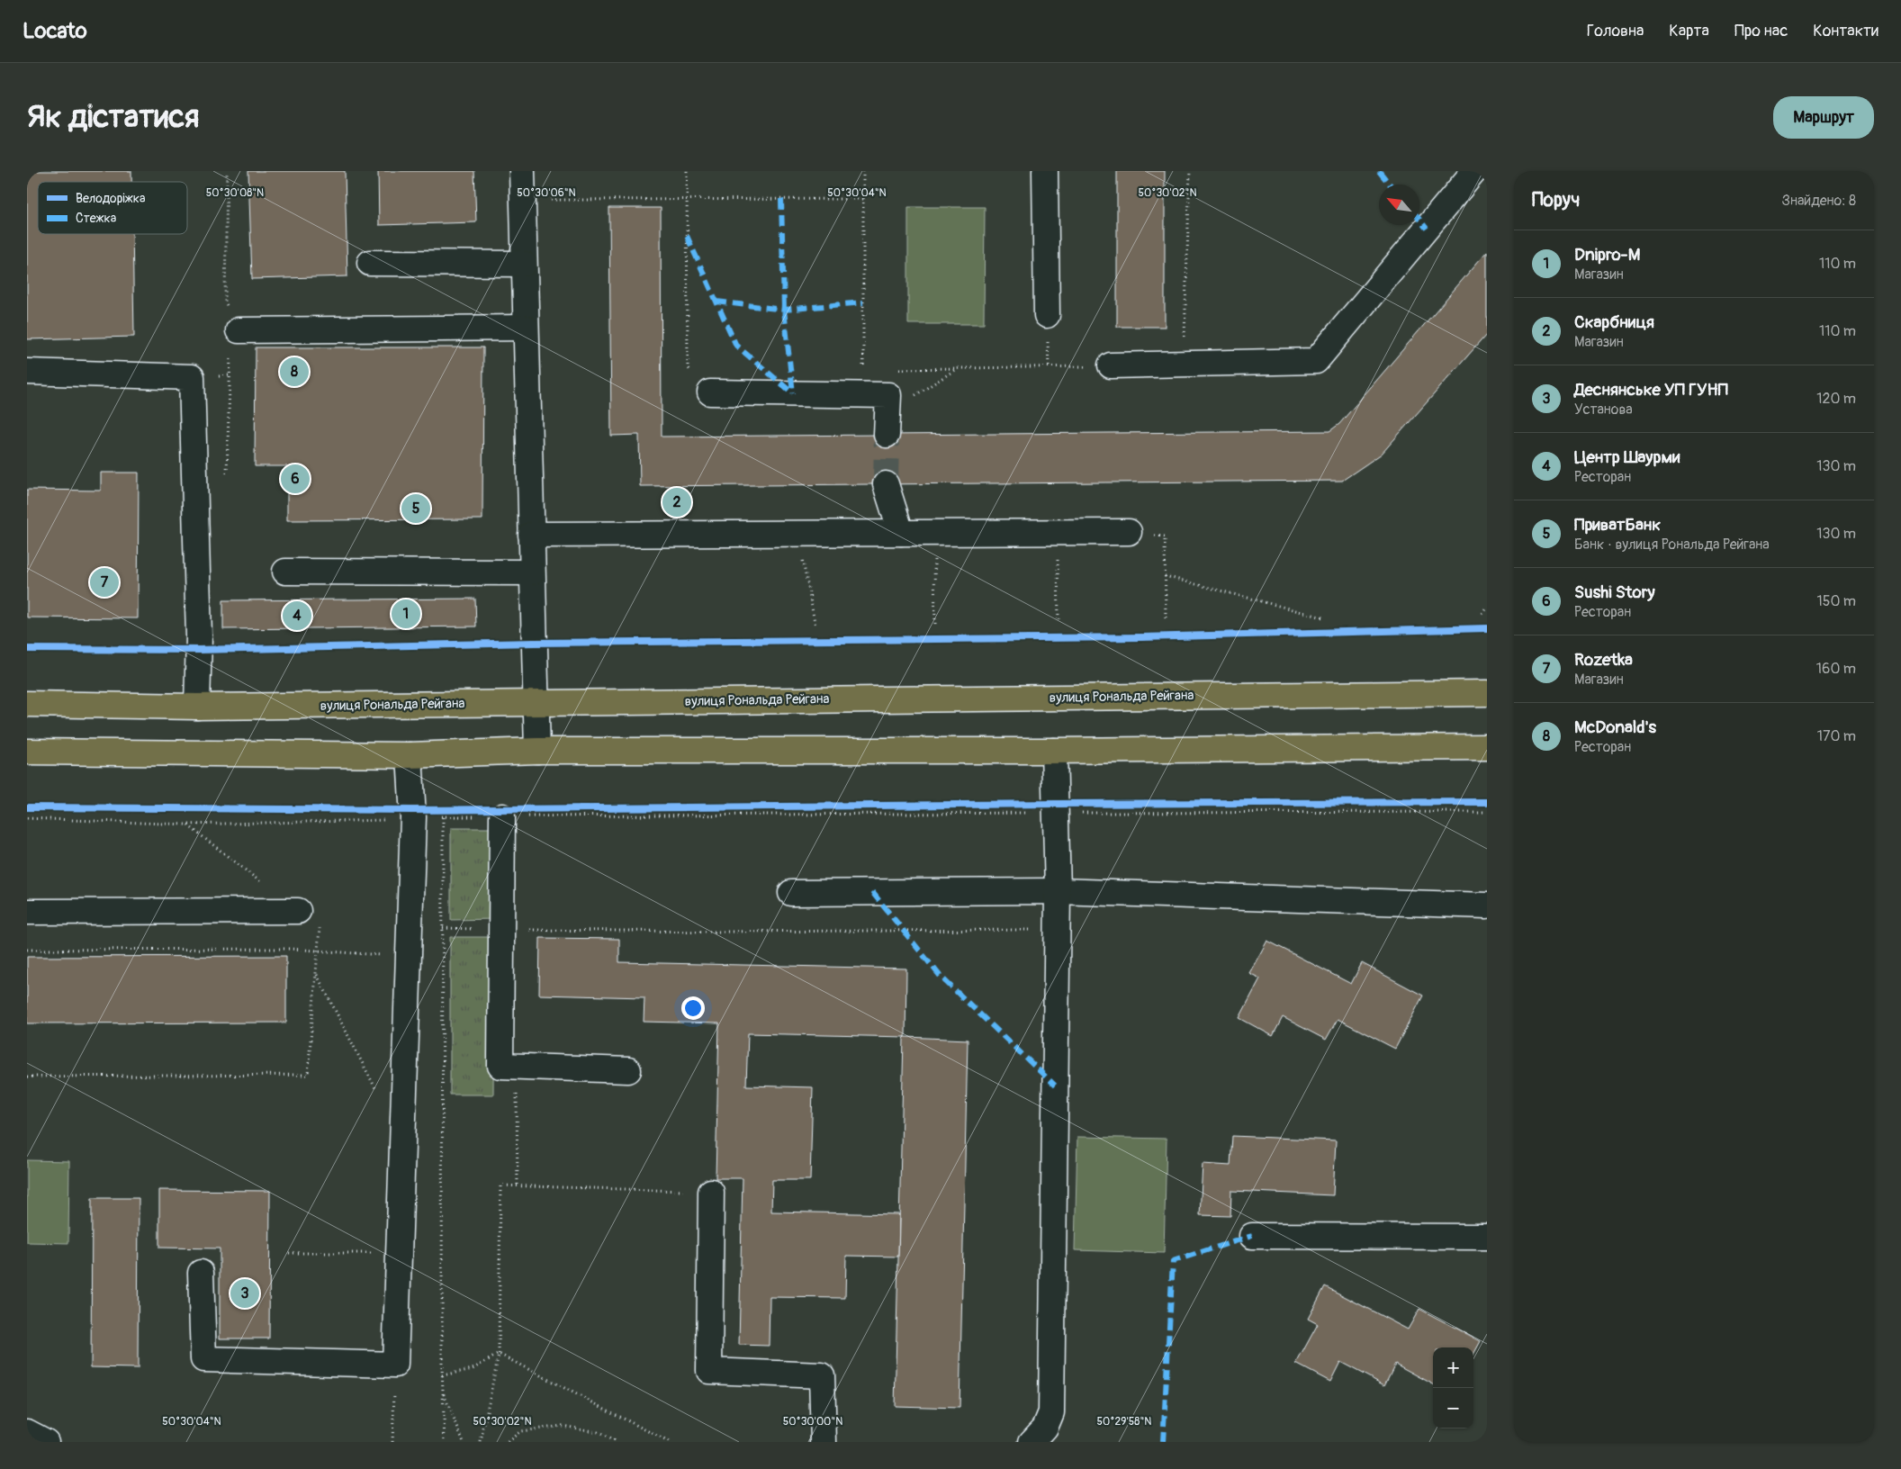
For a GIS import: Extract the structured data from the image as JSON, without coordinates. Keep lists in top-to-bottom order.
{
  "streets": {
    "main road": ["вулиця Рональда Рейгана"]
  },
  "legend": ["Велодоріжка", "Стежка"],
  "north": "top left",
  "page": {
    "header": "Locato",
    "nav": [
      "Головна",
      "Карта",
      "Про нас",
      "Контакти"
    ],
    "buttons": "Маршрут",
    "title": "Як дістатися",
    "heading": ["Поруч", "Знайдено: 8"],
    "list": [
      {
        "mark": "1",
        "name": "Dnipro-M",
        "note": "Магазин",
        "value": "110 m"
      },
      {
        "mark": "2",
        "name": "Скарбниця",
        "note": "Магазин",
        "value": "110 m"
      },
      {
        "mark": "3",
        "name": "Деснянське УП ГУНП",
        "note": "Установа",
        "value": "120 m"
      },
      {
        "mark": "4",
        "name": "Центр Шаурми",
        "note": "Ресторан",
        "value": "130 m"
      },
      {
        "mark": "5",
        "name": "ПриватБанк",
        "note": "Банк · вулиця Рональда Рейгана",
        "value": "130 m"
      },
      {
        "mark": "6",
        "name": "Sushi Story",
        "note": "Ресторан",
        "value": "150 m"
      },
      {
        "mark": "7",
        "name": "Rozetka",
        "note": "Магазин",
        "value": "160 m"
      },
      {
        "mark": "8",
        "name": "McDonald's",
        "note": "Ресторан",
        "value": "170 m"
      }
    ],
    "pins": [
      "8",
      "6",
      "2",
      "5",
      "7",
      "1",
      "4",
      "3"
    ],
    "map_buttons": ["+", "−"]
  },
  "coordinates": [
    "50°30'08\"N",
    "50°30'06\"N",
    "50°30'04\"N",
    "50°30'02\"N",
    "50°30'00\"N",
    "50°29'58\"N"
  ]
}
